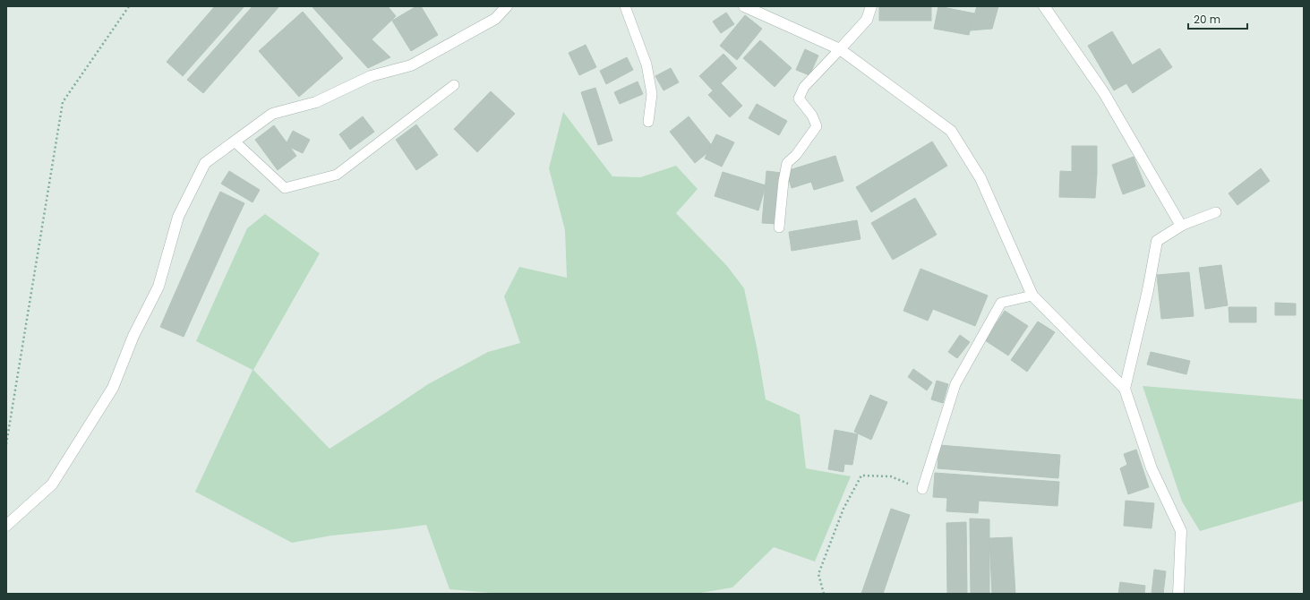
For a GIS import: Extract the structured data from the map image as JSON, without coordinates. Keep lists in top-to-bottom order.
{
  "scale_bar": "20 m"
}
